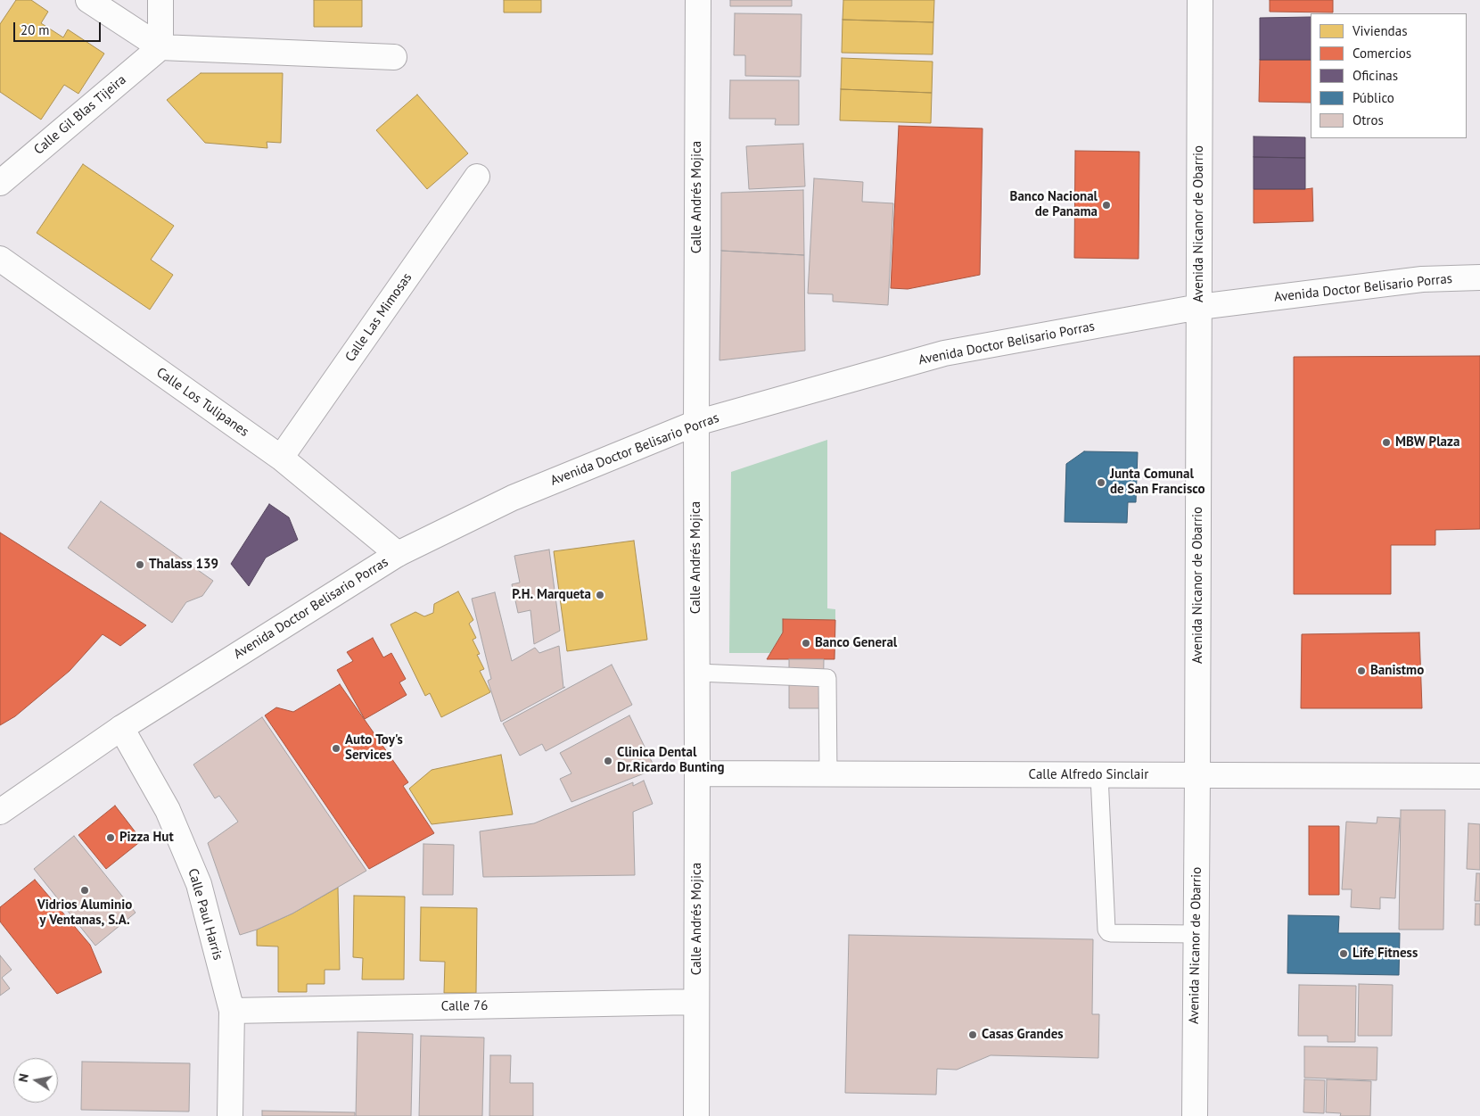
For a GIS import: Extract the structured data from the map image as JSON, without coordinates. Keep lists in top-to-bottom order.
{
  "streets": {
    "street": [
      "Calle Gil Blas Tijeira",
      "Calle Andrés Mojica",
      "Avenida Nicanor de Obarrio",
      "Avenida Doctor Belisario Porras",
      "Calle Las Mimosas",
      "Calle Los Tulipanes",
      "Calle Alfredo Sinclair",
      "Calle Paul Harris",
      "Calle 76"
    ]
  },
  "crossings": [
    ["Calle Andrés Mojica", "Avenida Doctor Belisario Porras"],
    ["Calle Andrés Mojica", "Calle Alfredo Sinclair"],
    ["Calle Andrés Mojica", "Calle 76"],
    ["Avenida Nicanor de Obarrio", "Avenida Doctor Belisario Porras"],
    ["Avenida Nicanor de Obarrio", "Calle Alfredo Sinclair"],
    ["Avenida Doctor Belisario Porras", "Calle Los Tulipanes"],
    ["Avenida Doctor Belisario Porras", "Calle Paul Harris"],
    ["Calle Las Mimosas", "Calle Los Tulipanes"],
    ["Calle Paul Harris", "Calle 76"]
  ],
  "places": [
    "Banco Nacional de Panama",
    "MBW Plaza",
    "Junta Comunal de San Francisco",
    "Thalass 139",
    "P.H. Marqueta",
    "Banco General",
    "Banistmo",
    "Auto Toy's Services",
    "Clinica Dental Dr.Ricardo Bunting",
    "Pizza Hut",
    "Vidrios Aluminio y Ventanas, S.A.",
    "Life Fitness",
    "Casas Grandes"
  ],
  "legend": [
    "Viviendas",
    "Comercios",
    "Oficinas",
    "Público",
    "Otros"
  ],
  "scale_bar": "20 m",
  "north": "left"
}
